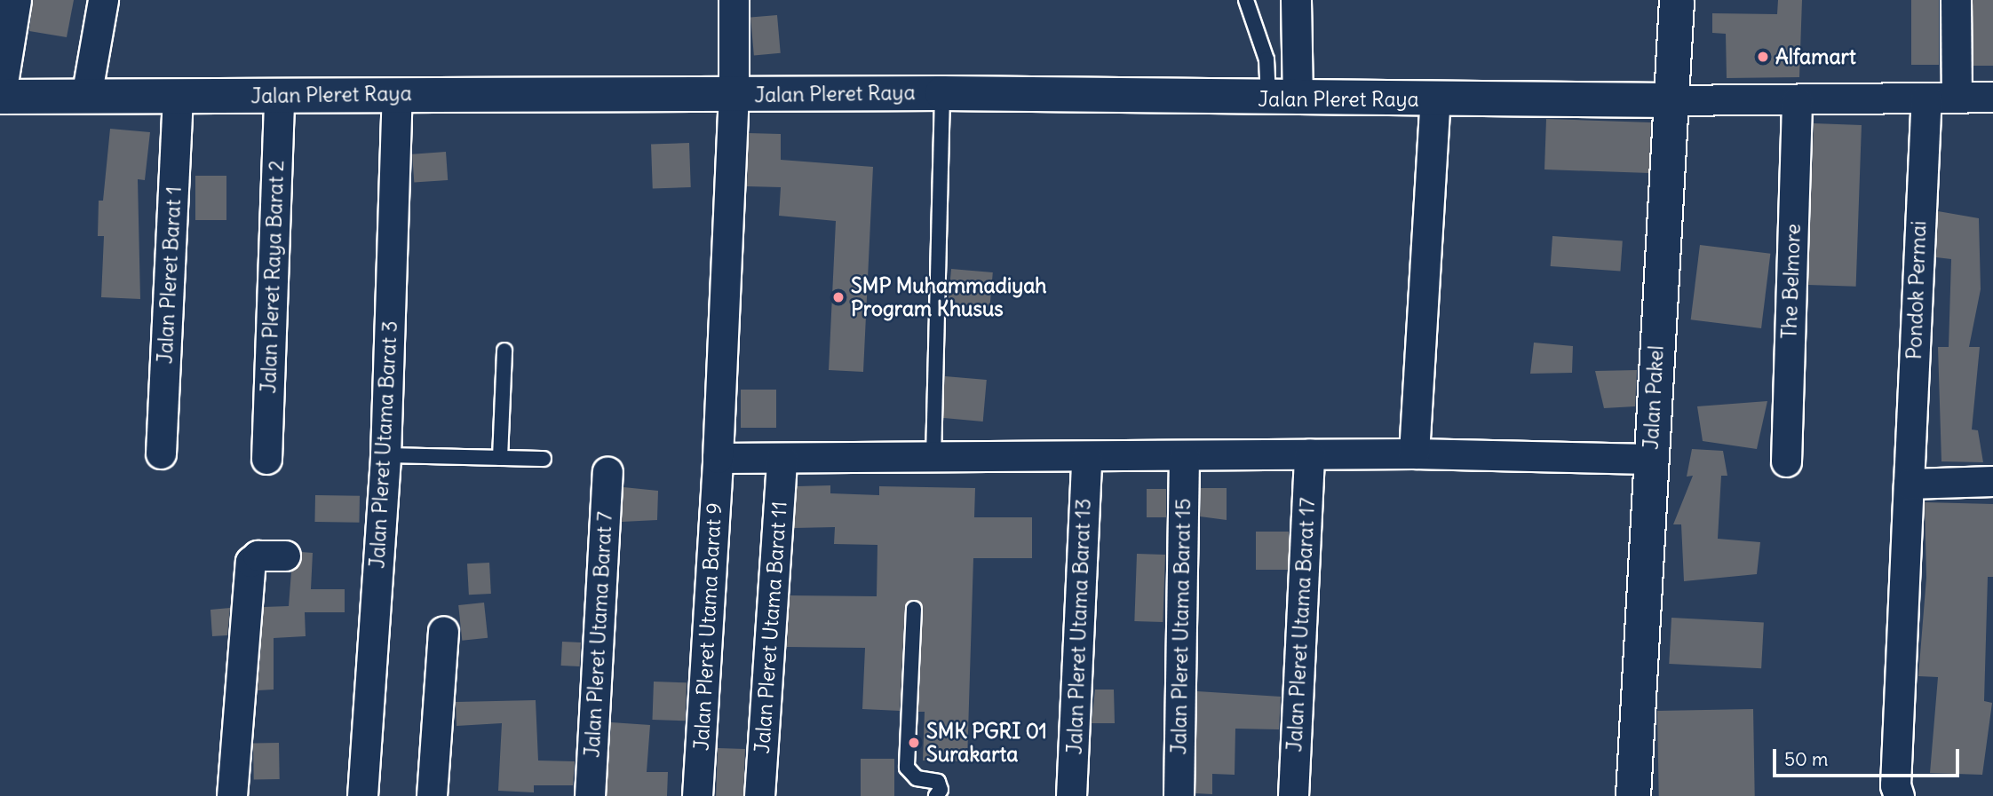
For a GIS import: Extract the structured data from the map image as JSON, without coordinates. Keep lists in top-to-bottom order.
{
  "streets": {
    "street": [
      "Jalan Pleret Raya",
      "Jalan Pleret Barat 1",
      "Jalan Pleret Raya Barat 2",
      "The Belmore",
      "Pondok Permai",
      "Jalan Pakel",
      "Jalan Pleret Utama Barat 3",
      "Jalan Pleret Utama Barat 17",
      "Jalan Pleret Utama Barat 9",
      "Jalan Pleret Utama Barat 13",
      "Jalan Pleret Utama Barat 15",
      "Jalan Pleret Utama Barat 11",
      "Jalan Pleret Utama Barat 7"
    ]
  },
  "crossings": [
    ["Jalan Pleret Raya", "Jalan Pleret Barat 1"],
    ["Jalan Pleret Raya", "Jalan Pleret Raya Barat 2"],
    ["Jalan Pleret Raya", "Jalan Pakel"],
    ["Jalan Pleret Raya", "Jalan Pleret Utama Barat 3"],
    ["Jalan Pleret Raya", "Jalan Pleret Utama Barat 9"]
  ],
  "places": ["Alfamart", "SMP Muhammadiyah Program Khusus", "SMK PGRI 01 Surakarta"],
  "scale_bar": "50 m"
}
